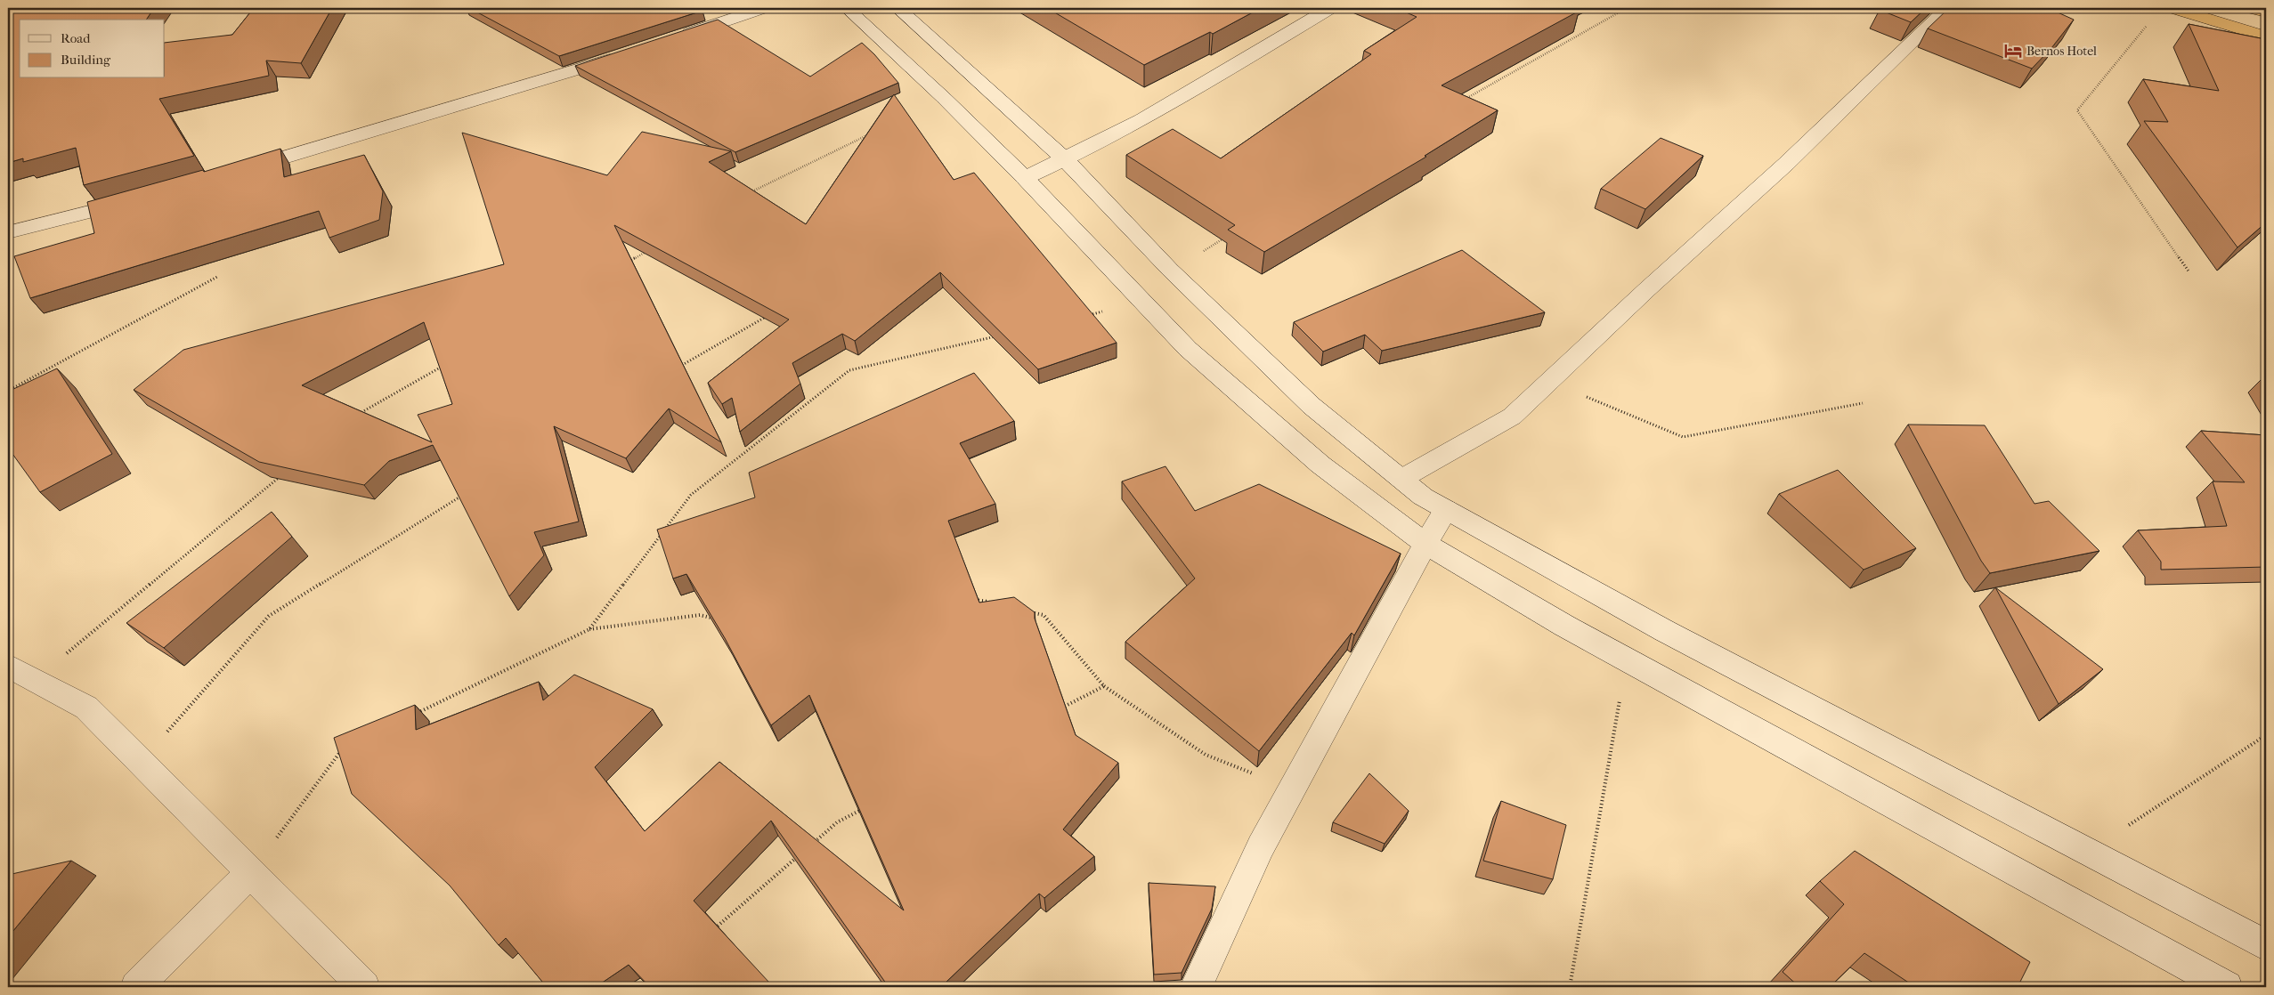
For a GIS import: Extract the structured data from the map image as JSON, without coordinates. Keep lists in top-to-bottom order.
{
  "places": {
    "hotel": ["Bernos Hotel"]
  },
  "legend": ["Road", "Building"]
}
